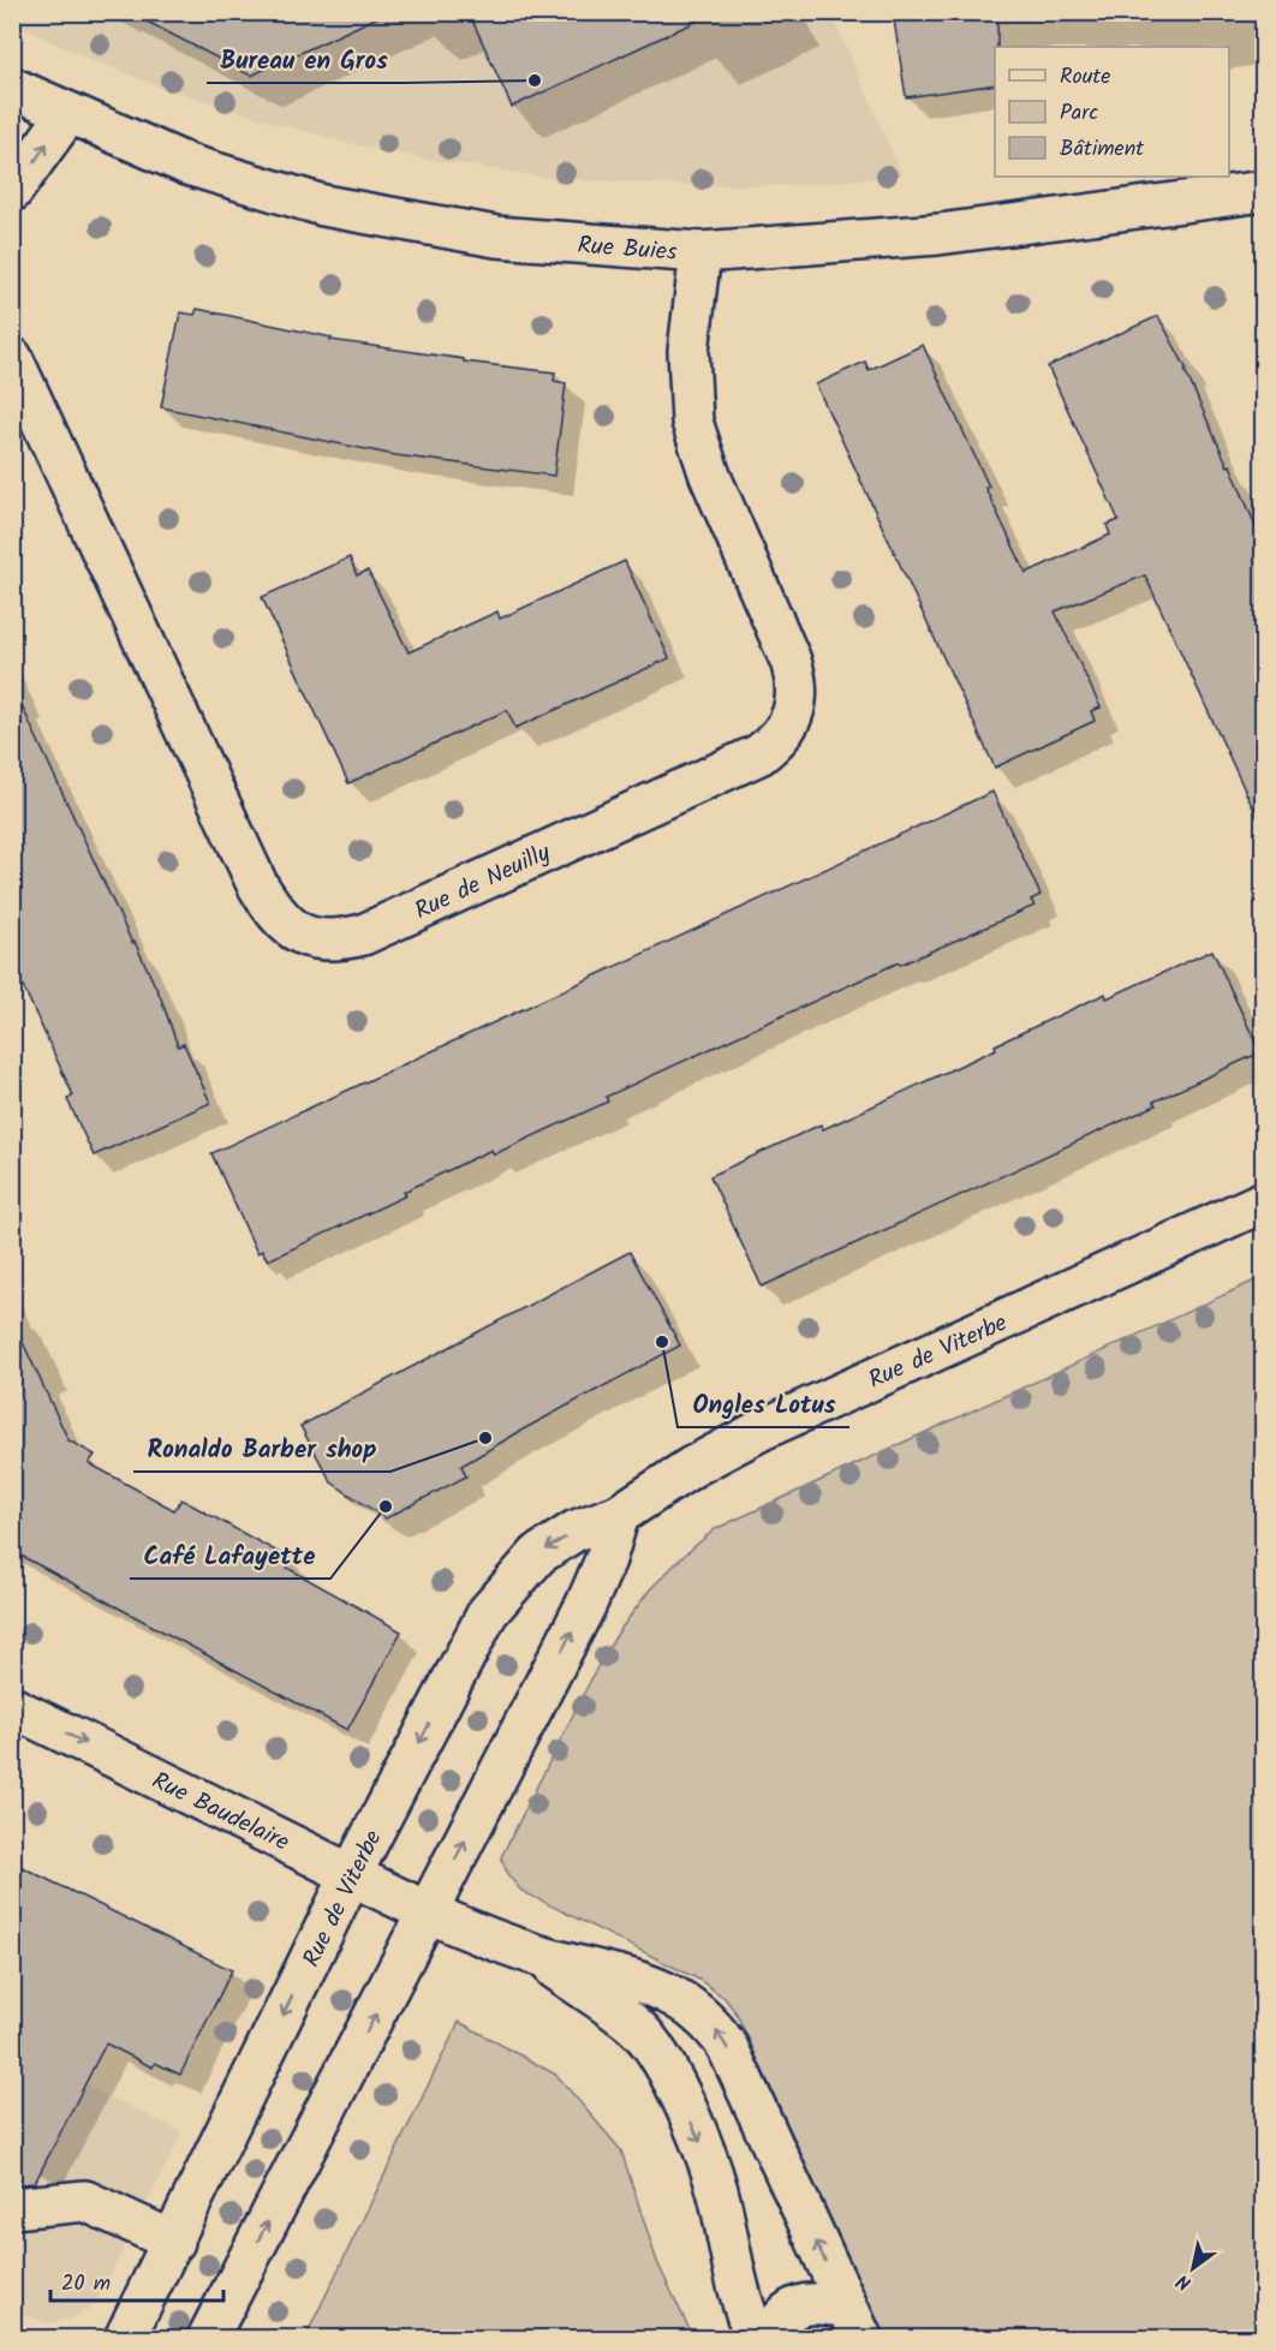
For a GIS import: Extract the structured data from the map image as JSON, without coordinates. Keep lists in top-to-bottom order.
{
  "streets": {
    "street": [
      "Rue Buies",
      "Rue de Neuilly",
      "Rue de Viterbe",
      "Rue Baudelaire"
    ]
  },
  "crossings": [
    ["Rue Buies", "Rue de Neuilly"],
    ["Rue de Viterbe", "Rue Baudelaire"]
  ],
  "one_way": ["Rue Baudelaire"],
  "places": [
    "Bureau en Gros",
    "Ongles Lotus",
    "Ronaldo Barber shop",
    "Café Lafayette"
  ],
  "legend": ["Route", "Parc", "Bâtiment"],
  "scale_bar": "20 m",
  "north": "bottom left"
}
